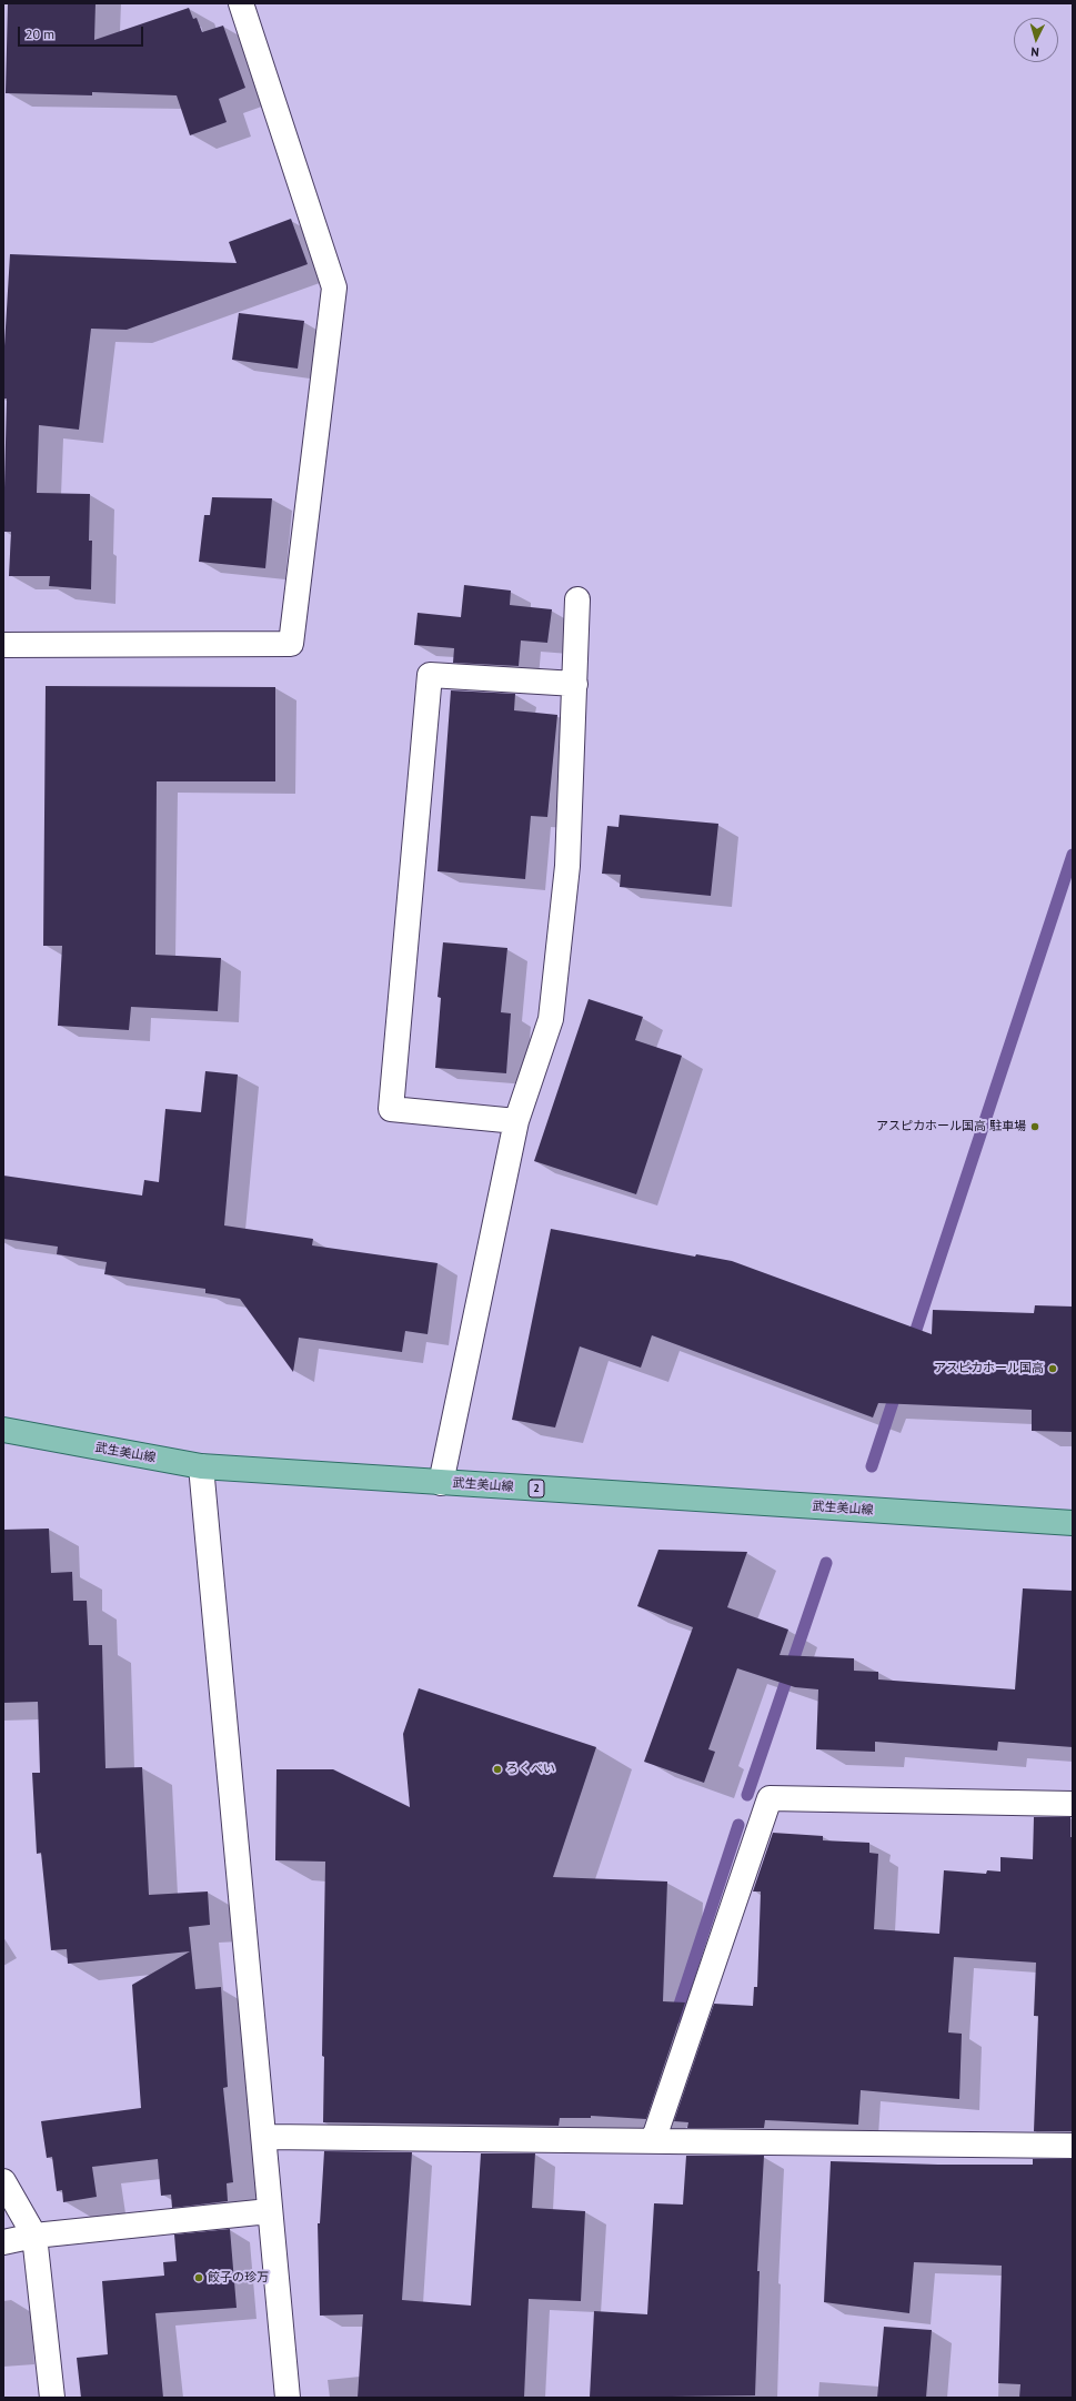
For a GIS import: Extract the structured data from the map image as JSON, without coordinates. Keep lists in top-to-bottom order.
{
  "streets": {
    "main road": ["武生美山線", "2"]
  },
  "places": [
    "アスピカホール国高 駐車場",
    "アスピカホール国高",
    "ろくべい",
    "餃子の珍万"
  ],
  "scale_bar": "20 m",
  "north": "bottom"
}
